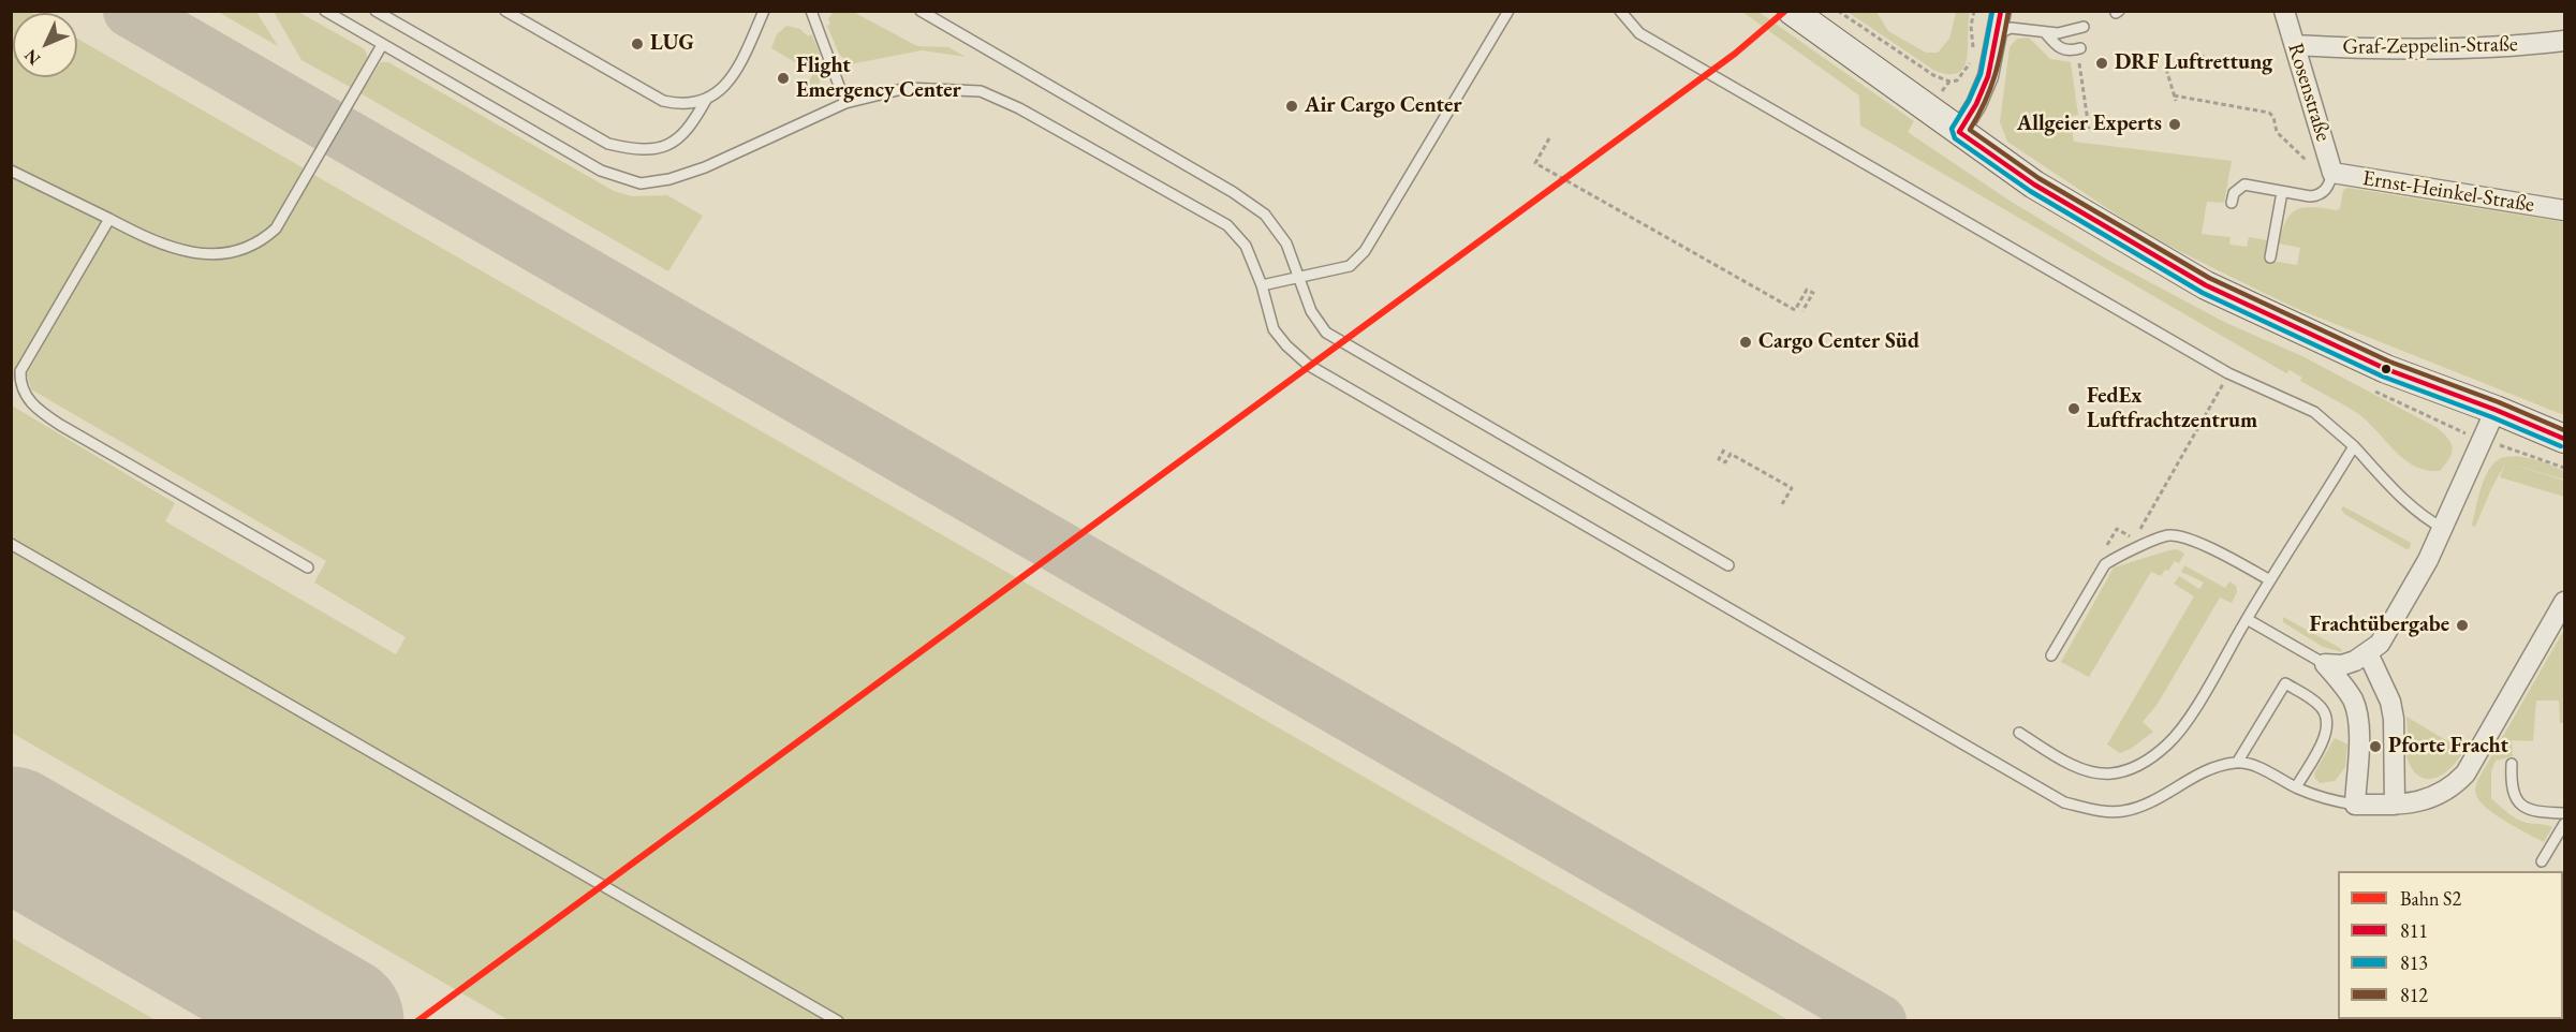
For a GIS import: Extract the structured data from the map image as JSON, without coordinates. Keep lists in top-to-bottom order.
{
  "streets": {
    "street": ["Graf-Zeppelin-Straße", "Rosenstraße", "Ernst-Heinkel-Straße"]
  },
  "crossings": [
    ["Graf-Zeppelin-Straße", "Rosenstraße"],
    ["Rosenstraße", "Ernst-Heinkel-Straße"]
  ],
  "places": [
    "LUG",
    "DRF Luftrettung",
    "Flight Emergency Center",
    "Air Cargo Center",
    "Allgeier Experts",
    "Cargo Center Süd",
    "FedEx Luftfrachtzentrum",
    "Frachtübergabe",
    "Pforte Fracht"
  ],
  "lines": [
    "rail line S2",
    "transit line 811",
    "transit line 813",
    "transit line 812"
  ],
  "legend": [
    "Bahn S2",
    "811",
    "813",
    "812"
  ],
  "north": "bottom left"
}
